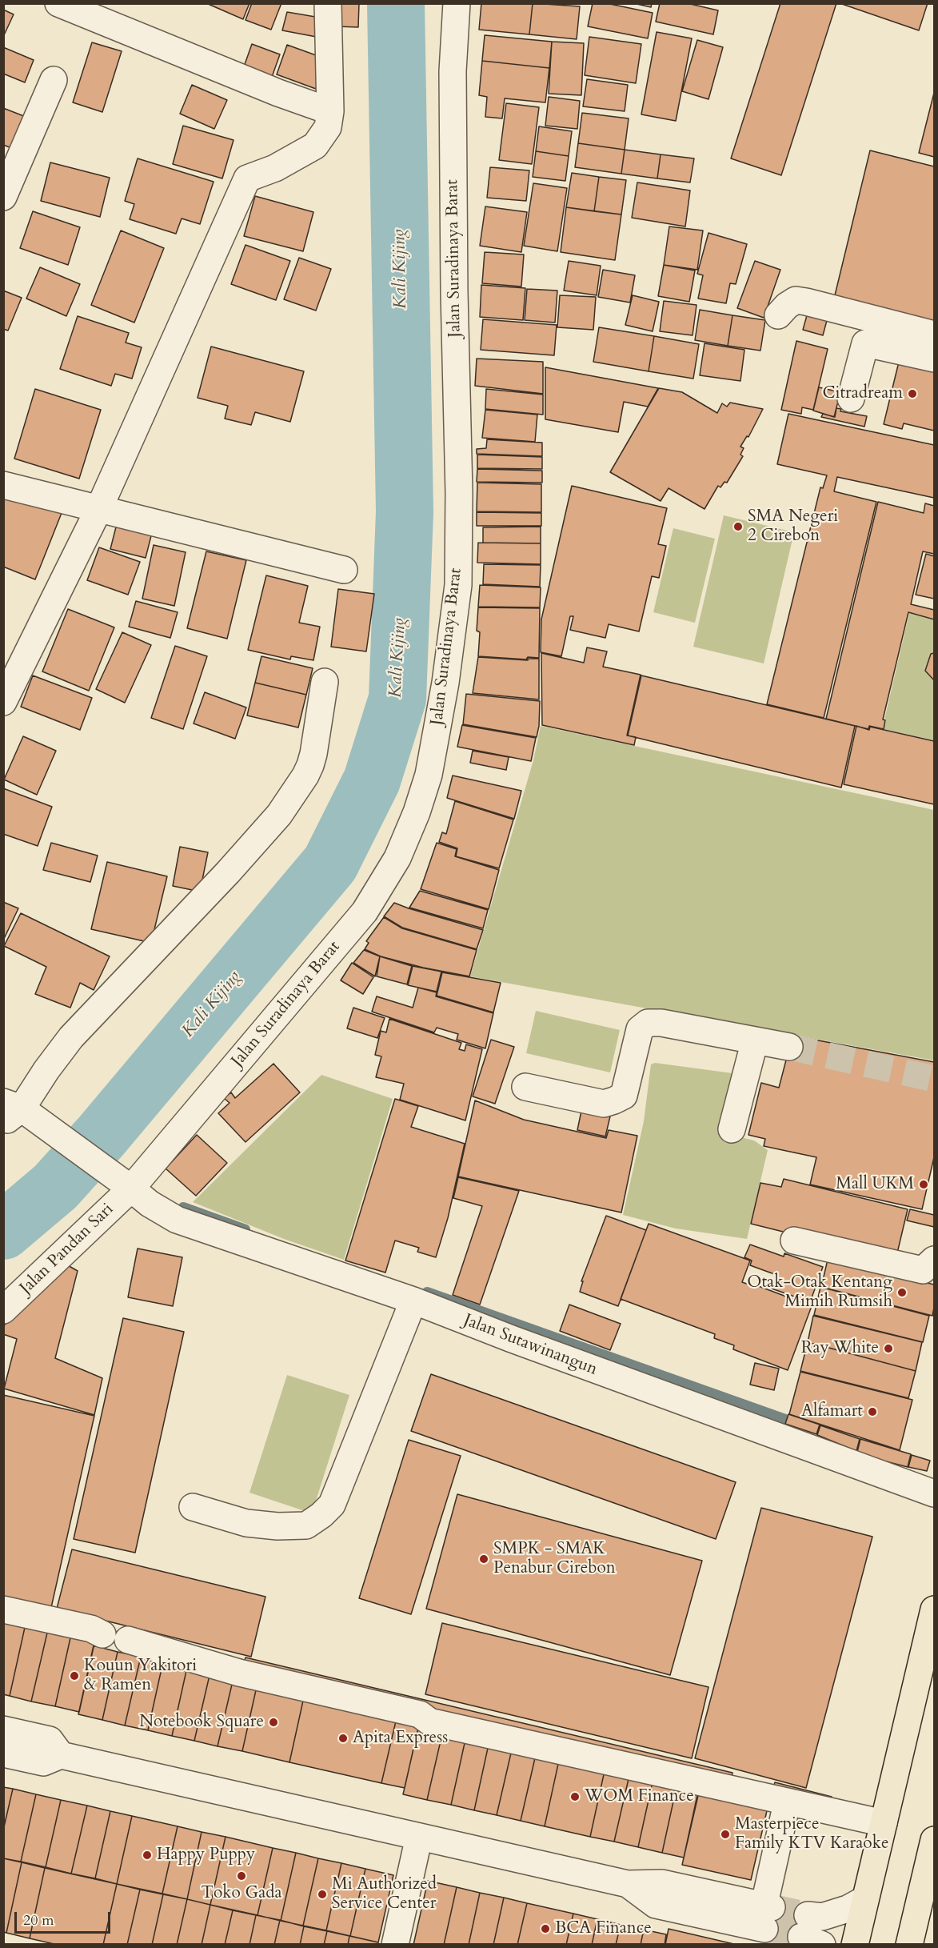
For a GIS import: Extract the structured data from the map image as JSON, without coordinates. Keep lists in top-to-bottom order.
{
  "streets": {
    "street": ["Jalan Suradinaya Barat", "Jalan Pandan Sari", "Jalan Sutawinangun"]
  },
  "crossings": [
    ["Jalan Suradinaya Barat", "Jalan Pandan Sari"],
    ["Jalan Suradinaya Barat", "Jalan Sutawinangun"],
    ["Jalan Pandan Sari", "Jalan Sutawinangun"]
  ],
  "water": ["Kali Kijing"],
  "places": [
    "Citradream",
    "SMA Negeri 2 Cirebon",
    "Mall UKM",
    "Otak-Otak Kentang Mimih Rumsih",
    "Ray White",
    "Alfamart",
    "SMPK - SMAK Penabur Cirebon",
    "Kouun Yakitori & Ramen",
    "Notebook Square",
    "Apita Express",
    "WOM Finance",
    "Masterpiece Family KTV Karaoke",
    "Happy Puppy",
    "Toko Gada",
    "Mi Authorized Service Center",
    "BCA Finance"
  ],
  "scale_bar": "20 m"
}
